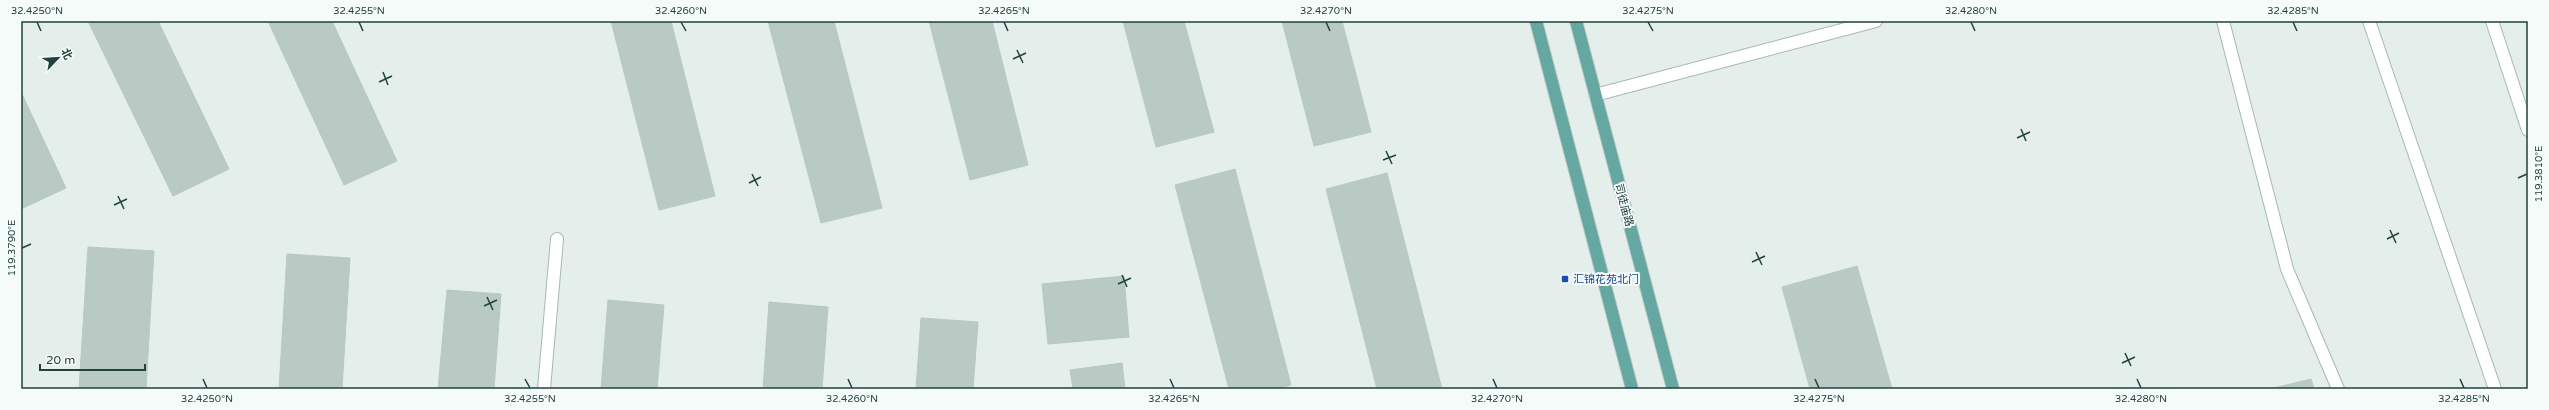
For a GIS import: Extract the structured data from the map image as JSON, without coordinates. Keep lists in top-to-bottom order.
{
  "streets": {
    "main road": ["司徒庙路"]
  },
  "places": {
    "transit": ["汇锦花苑北门"]
  },
  "scale_bar": "20 m",
  "north": "top right",
  "coordinates": [
    "32.4250°N",
    "32.4255°N",
    "32.4260°N",
    "32.4265°N",
    "32.4270°N",
    "32.4275°N",
    "32.4280°N",
    "32.4285°N",
    "119.3810°E",
    "119.3790°E"
  ]
}
